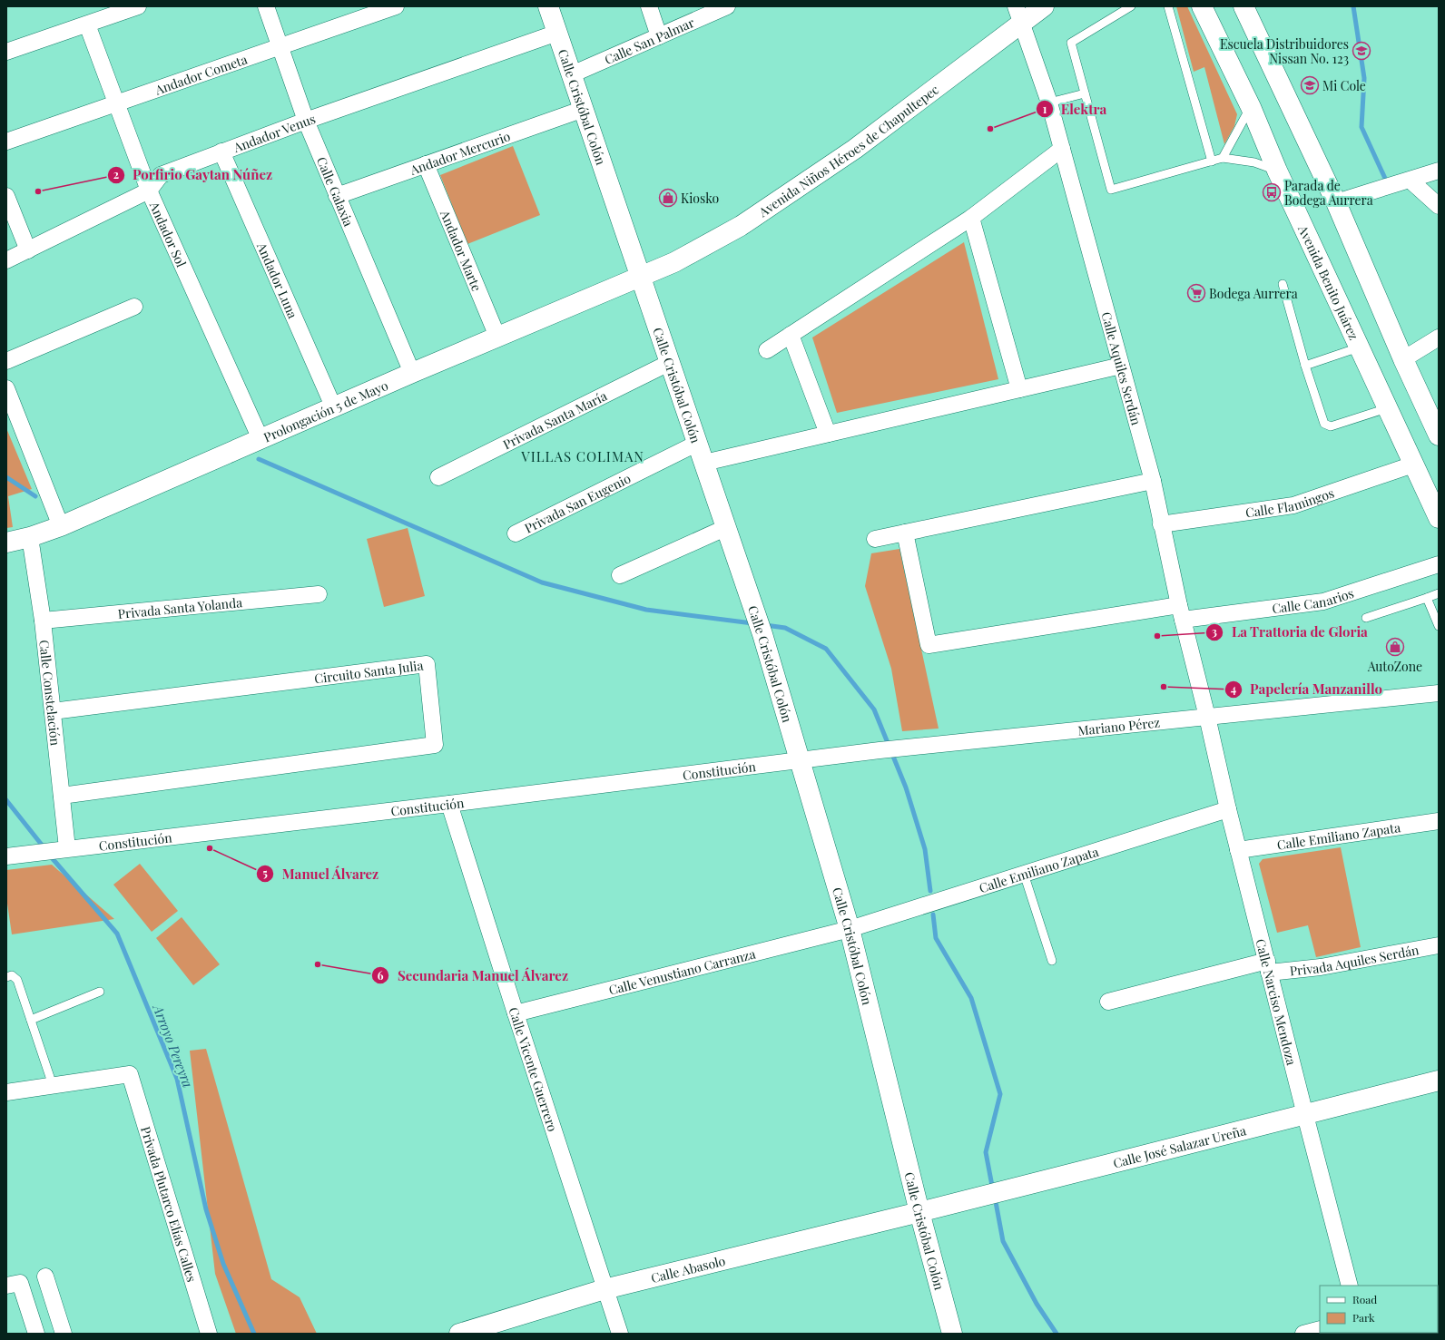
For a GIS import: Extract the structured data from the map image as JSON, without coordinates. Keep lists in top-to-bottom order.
{
  "streets": {
    "street": [
      "Calle San Palmar",
      "Andador Cometa",
      "Calle Cristóbal Colón",
      "Andador Venus",
      "Avenida Niños Héroes de Chapultepec",
      "Andador Mercurio",
      "Calle Galaxia",
      "Andador Sol",
      "Andador Marte",
      "Andador Luna",
      "Avenida Benito Juárez",
      "Calle Aquiles Serdán",
      "Prolongación 5 de Mayo",
      "Privada Santa María",
      "Calle Flamingos",
      "Privada San Eugenio",
      "Calle Canarios",
      "Privada Santa Yolanda",
      "Circuito Santa Julia",
      "Calle Constelación",
      "Mariano Pérez",
      "Constitución",
      "Calle Emiliano Zapata",
      "Privada Aquiles Serdán",
      "Calle Venustiano Carranza",
      "Calle Narciso Mendoza",
      "Calle Vicente Guerrero",
      "Calle José Salazar Ureña",
      "Privada Plutarco Elías Calles",
      "Calle Abasolo"
    ]
  },
  "crossings": [
    ["Calle San Palmar", "Calle Cristóbal Colón"],
    ["Andador Cometa", "Calle Galaxia"],
    ["Andador Cometa", "Andador Sol"],
    ["Calle Cristóbal Colón", "Andador Venus"],
    ["Calle Cristóbal Colón", "Avenida Niños Héroes de Chapultepec"],
    ["Calle Cristóbal Colón", "Andador Mercurio"],
    ["Calle Cristóbal Colón", "Prolongación 5 de Mayo"],
    ["Calle Cristóbal Colón", "Privada Santa María"],
    ["Calle Cristóbal Colón", "Privada San Eugenio"],
    ["Calle Cristóbal Colón", "Mariano Pérez"],
    ["Calle Cristóbal Colón", "Constitución"],
    ["Calle Cristóbal Colón", "Calle Emiliano Zapata"],
    ["Calle Cristóbal Colón", "Calle Venustiano Carranza"],
    ["Calle Cristóbal Colón", "Calle José Salazar Ureña"],
    ["Calle Cristóbal Colón", "Calle Abasolo"],
    ["Andador Venus", "Calle Galaxia"],
    ["Andador Venus", "Andador Sol"],
    ["Andador Venus", "Andador Luna"],
    ["Avenida Niños Héroes de Chapultepec", "Calle Aquiles Serdán"],
    ["Avenida Niños Héroes de Chapultepec", "Prolongación 5 de Mayo"],
    ["Andador Mercurio", "Calle Galaxia"],
    ["Andador Mercurio", "Andador Marte"],
    ["Calle Galaxia", "Prolongación 5 de Mayo"],
    ["Andador Sol", "Prolongación 5 de Mayo"],
    ["Andador Marte", "Prolongación 5 de Mayo"],
    ["Andador Luna", "Prolongación 5 de Mayo"],
    ["Avenida Benito Juárez", "Calle Flamingos"],
    ["Calle Aquiles Serdán", "Calle Flamingos"],
    ["Calle Aquiles Serdán", "Calle Canarios"],
    ["Calle Aquiles Serdán", "Mariano Pérez"],
    ["Calle Aquiles Serdán", "Calle Narciso Mendoza"],
    ["Prolongación 5 de Mayo", "Calle Constelación"],
    ["Privada Santa Yolanda", "Calle Constelación"],
    ["Circuito Santa Julia", "Calle Constelación"],
    ["Calle Constelación", "Constitución"],
    ["Mariano Pérez", "Constitución"],
    ["Mariano Pérez", "Calle Narciso Mendoza"],
    ["Constitución", "Calle Vicente Guerrero"],
    ["Calle Emiliano Zapata", "Calle Venustiano Carranza"],
    ["Calle Emiliano Zapata", "Calle Narciso Mendoza"],
    ["Privada Aquiles Serdán", "Calle Narciso Mendoza"],
    ["Calle Venustiano Carranza", "Calle Vicente Guerrero"],
    ["Calle Narciso Mendoza", "Calle José Salazar Ureña"],
    ["Calle Vicente Guerrero", "Calle Abasolo"],
    ["Calle José Salazar Ureña", "Calle Abasolo"]
  ],
  "districts": ["VILLAS COLIMAN"],
  "water": ["Arroyo Pereyra"],
  "places": {
    "school or university": ["Escuela Distribuidores Nissan No. 123", "Mi Cole"],
    "other": [
      "Elektra",
      "Porfirio Gaytan Núñez",
      "La Trattoria de Gloria",
      "Papelería Manzanillo",
      "Manuel Álvarez",
      "Secundaria Manuel Álvarez"
    ],
    "bus stop": ["Parada de Bodega Aurrera"],
    "shop": ["Kiosko", "AutoZone"],
    "supermarket": ["Bodega Aurrera"]
  },
  "legend": ["Road", "Park"]
}
